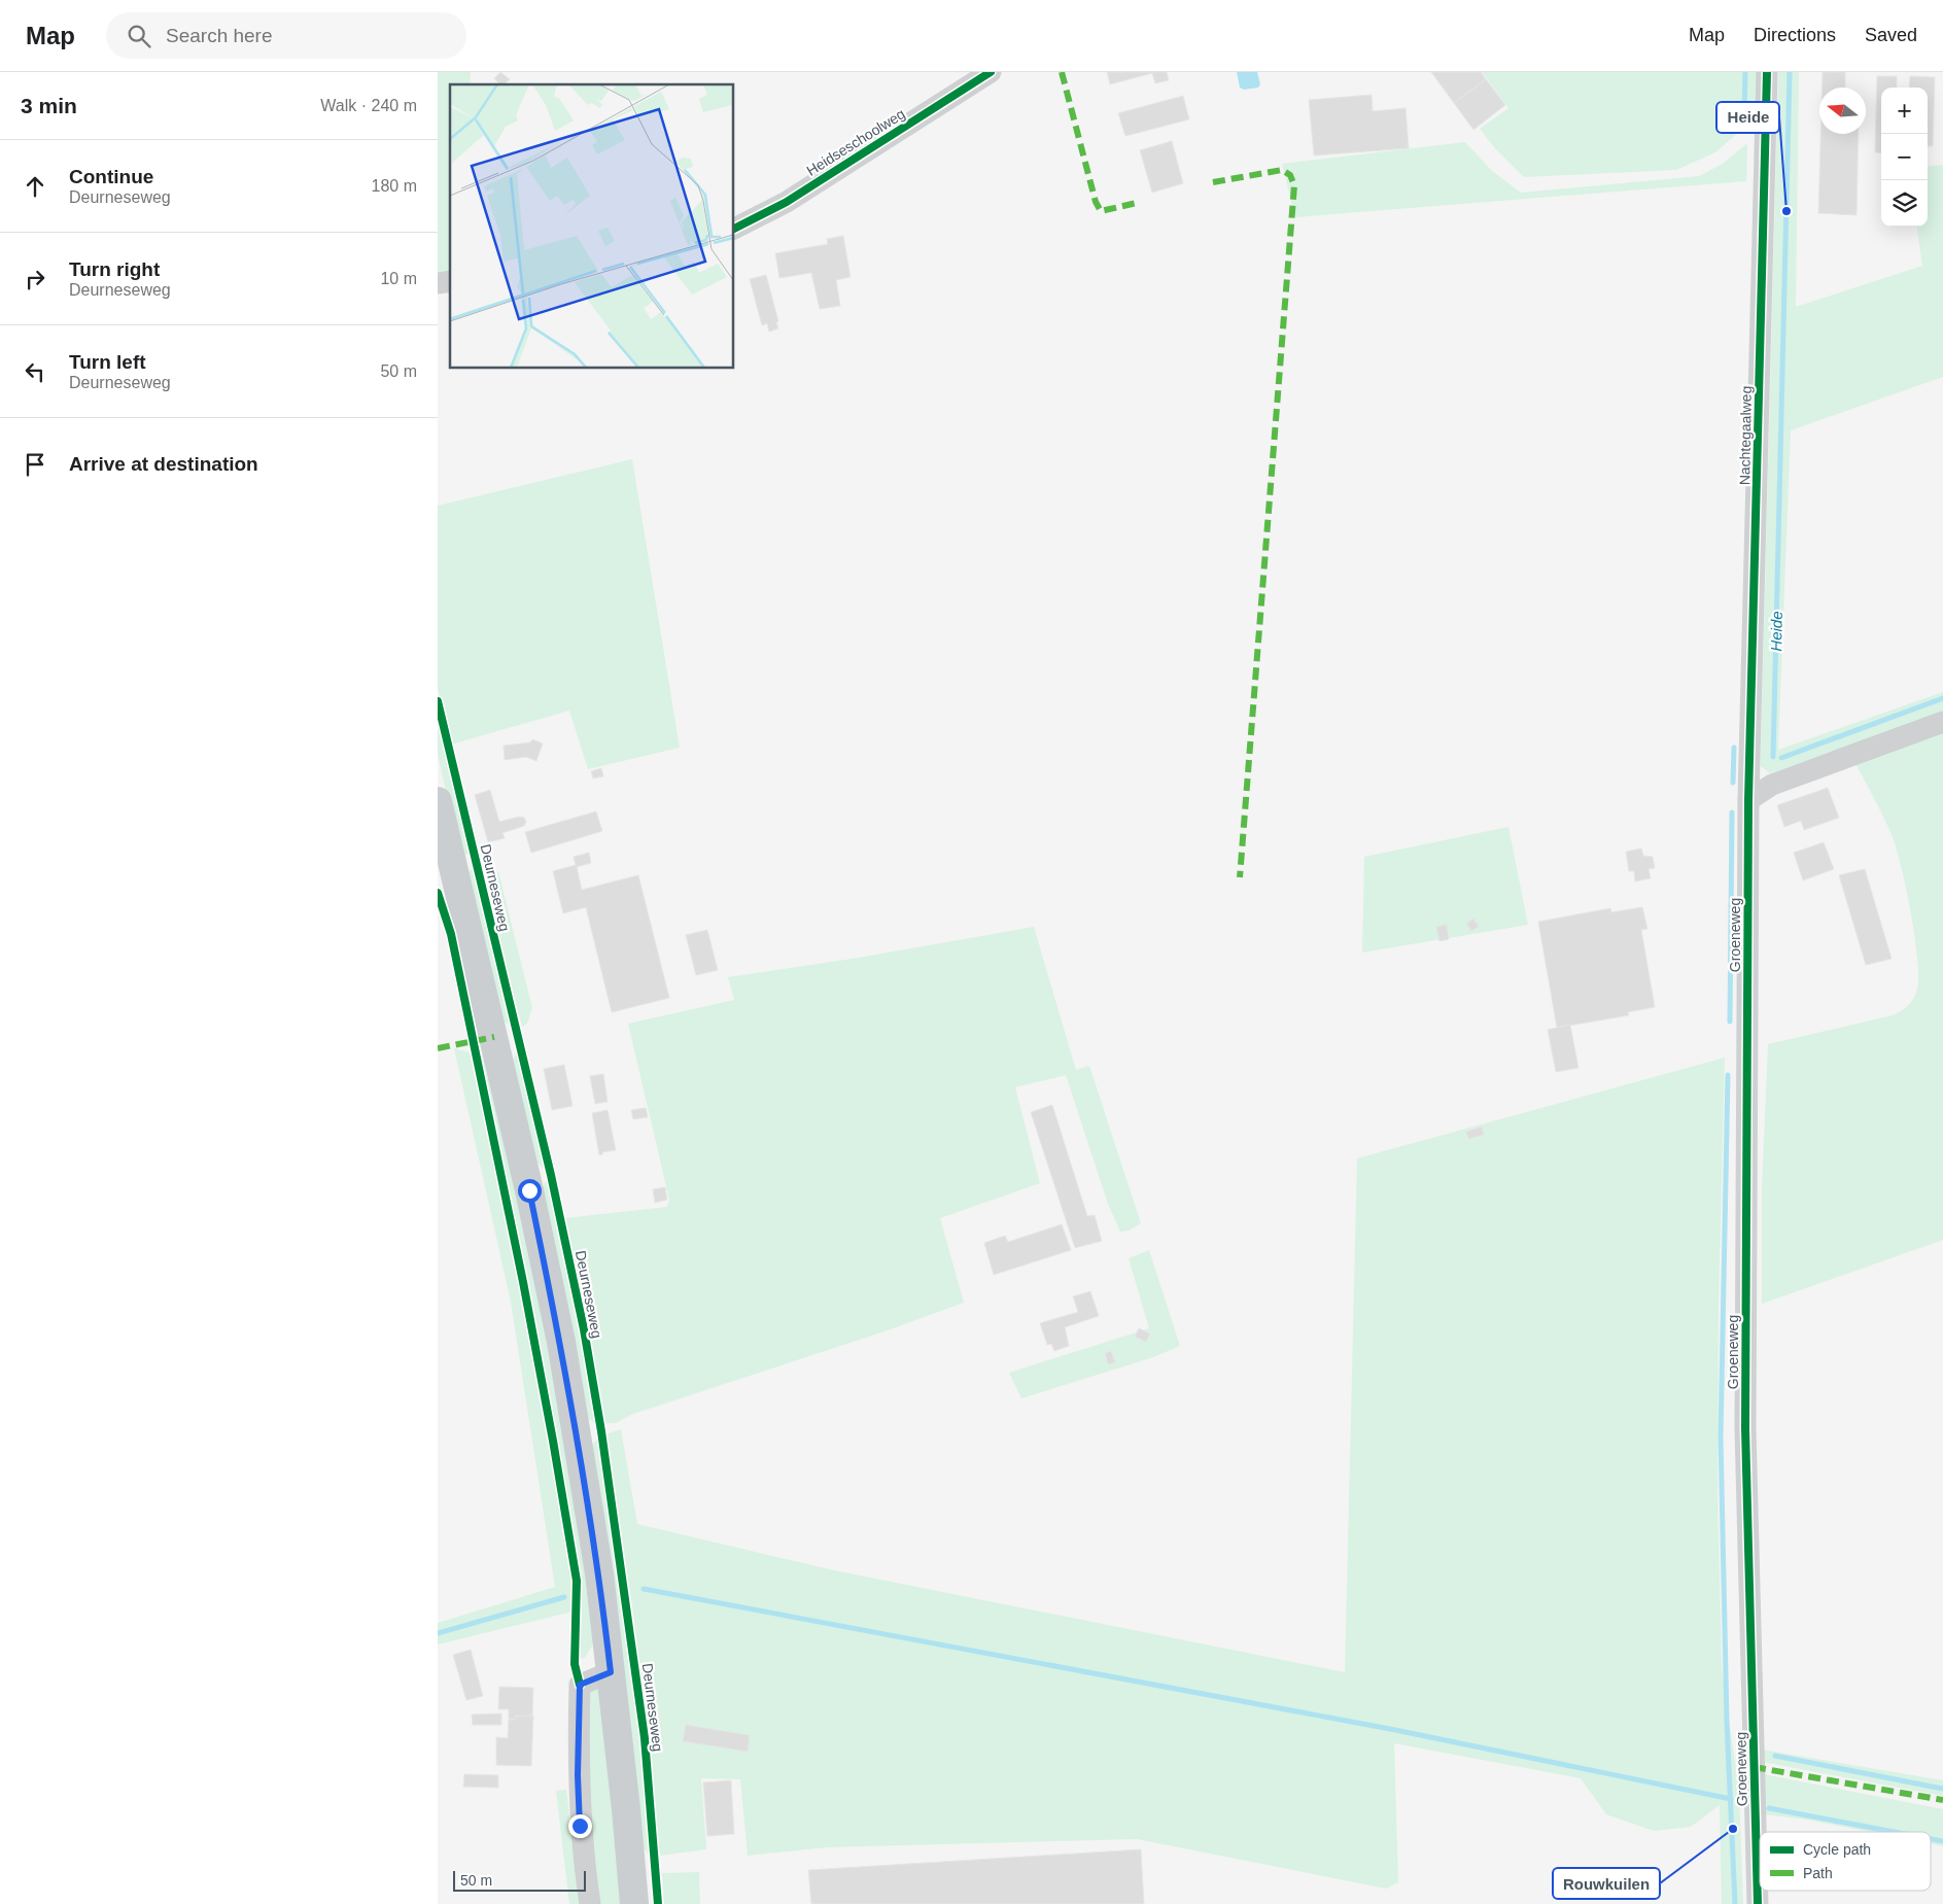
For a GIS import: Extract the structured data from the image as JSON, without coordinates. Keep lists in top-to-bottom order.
{
  "streets": {
    "street": ["Heidseschoolweg", "Nachtegaalweg", "Groeneweg"],
    "cycle path": ["Deurneseweg"]
  },
  "crossings": [
    ["Nachtegaalweg", "Groeneweg"]
  ],
  "water": ["Heide"],
  "places": ["Heide", "Rouwkuilen"],
  "legend": ["Cycle path", "Path"],
  "scale_bar": "50 m",
  "north": "left",
  "page": {
    "header": "Map",
    "search": "Search here",
    "nav": ["Map", "Directions", "Saved"],
    "heading": ["3 min", "Walk · 240 m"],
    "map_buttons": ["+", "−"],
    "list": [
      ["Continue", "Deurneseweg", "180 m"],
      ["Turn right", "Deurneseweg", "10 m"],
      ["Turn left", "Deurneseweg", "50 m"],
      "Arrive at destination"
    ],
    "scale": "50 m"
  }
}
